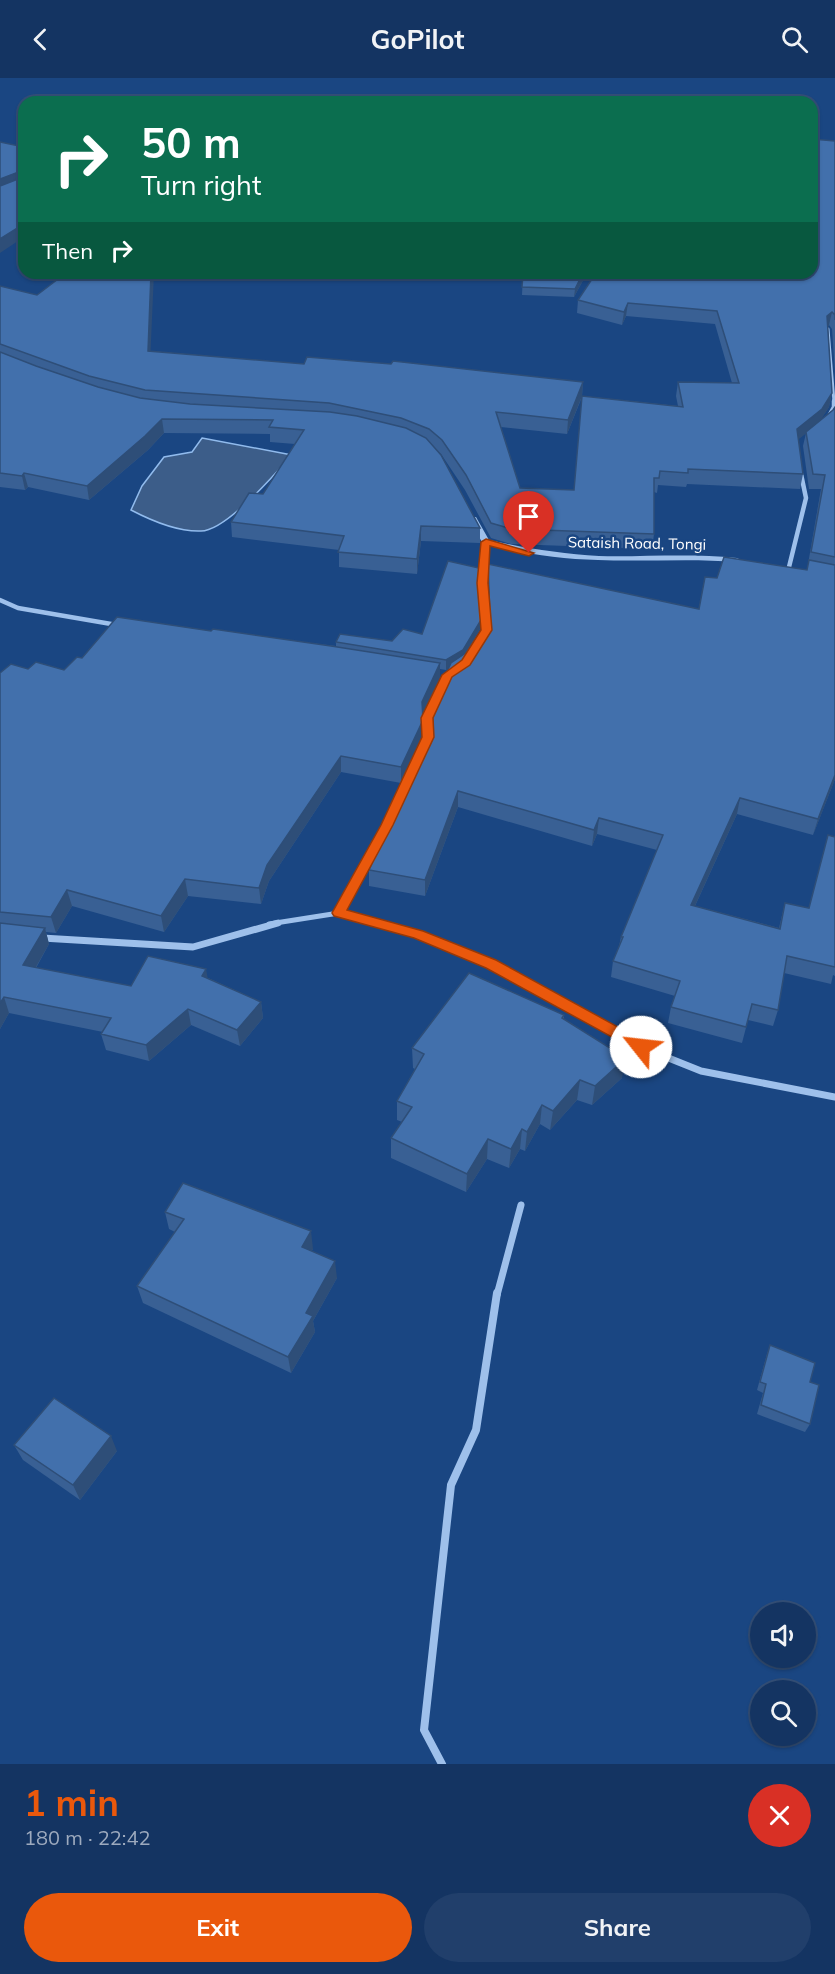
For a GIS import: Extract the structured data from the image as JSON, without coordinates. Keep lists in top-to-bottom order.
{
  "streets": {
    "street": ["Sataish Road, Tongi"]
  },
  "page": {
    "header": "GoPilot",
    "turn": ["50 m", "Turn right"],
    "then": "Then",
    "heading": ["1 min", "180 m · 22:42"],
    "buttons": ["Exit", "Share"]
  }
}
